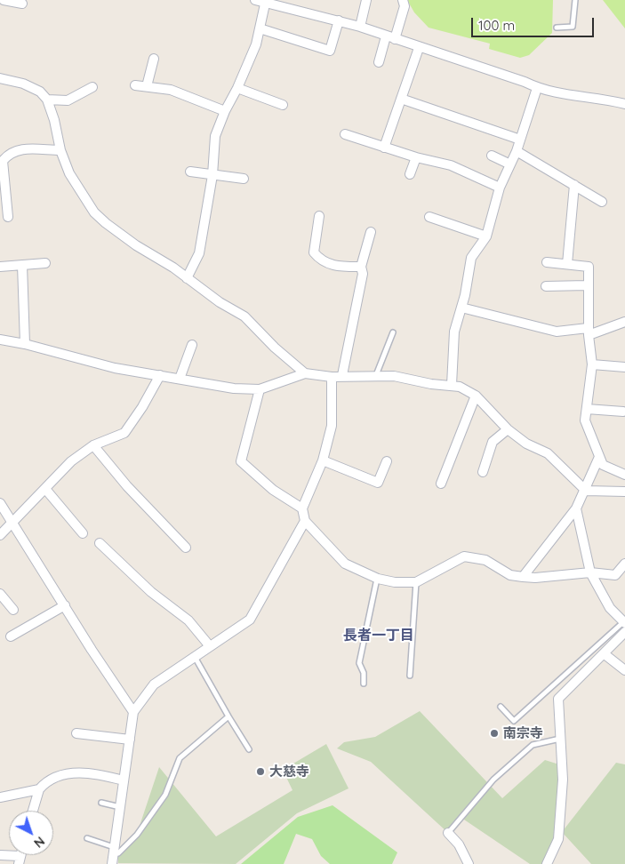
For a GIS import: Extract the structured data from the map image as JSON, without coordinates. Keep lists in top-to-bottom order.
{
  "districts": ["長者一丁目"],
  "places": ["南宗寺", "大慈寺"],
  "scale_bar": "100 m",
  "north": "bottom right"
}
